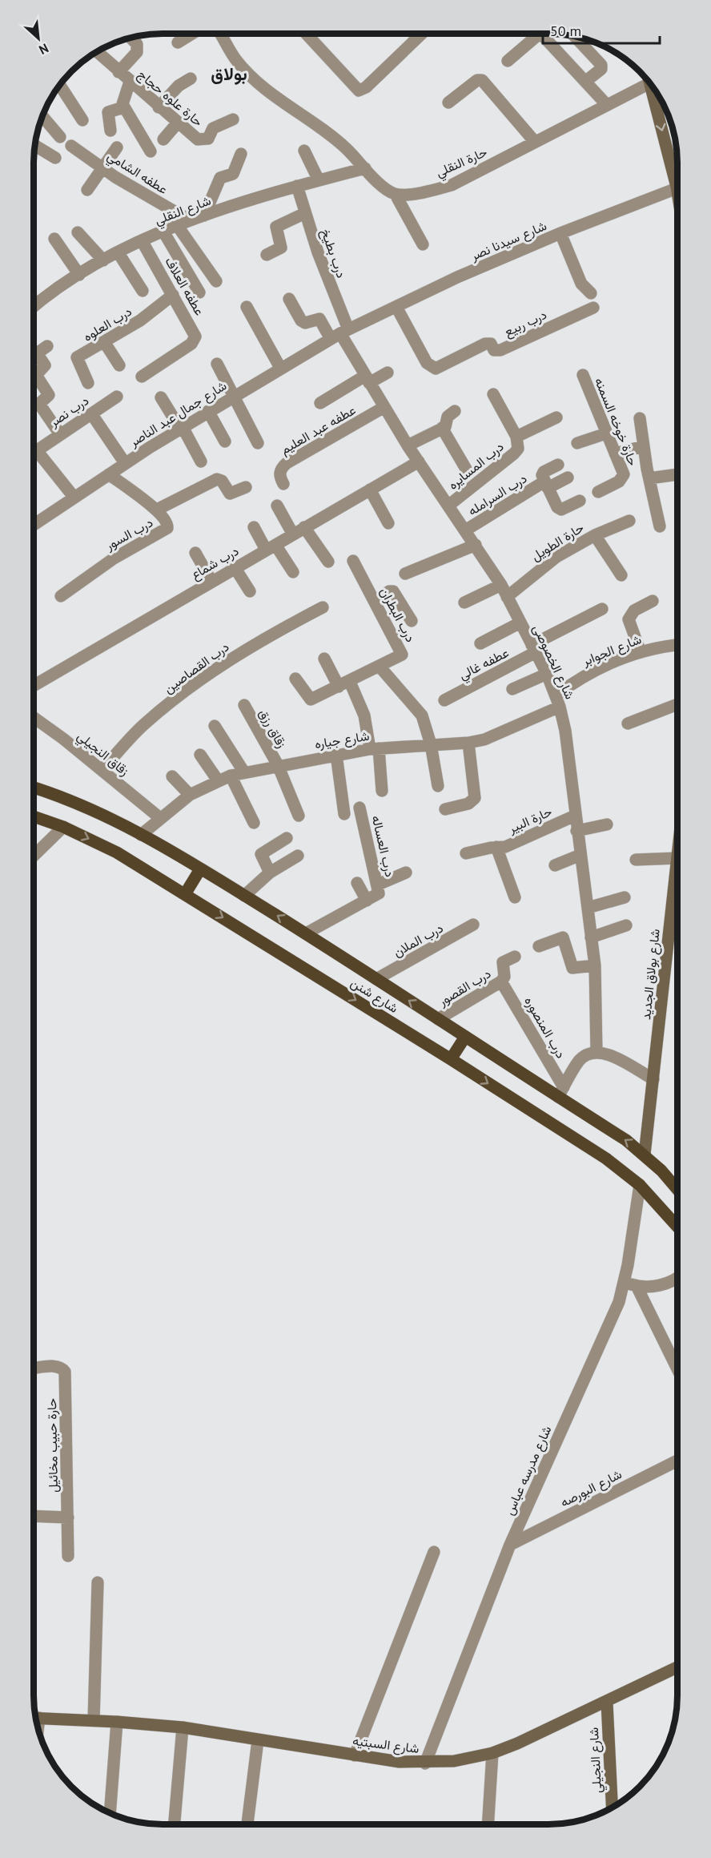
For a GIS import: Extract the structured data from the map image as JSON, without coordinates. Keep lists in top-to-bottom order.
{
  "streets": {
    "main road": ["شارع شنن"],
    "street": [
      "حارة علوه حجاج",
      "حارة النقلي",
      "عطفه الشامي",
      "شارع النقلي",
      "شارع سيدنا نصر",
      "درب بطيخ",
      "عطفه العلاف",
      "درب ربيع",
      "درب العلوه",
      "درب نصر",
      "شارع جمال عبد الناصر",
      "حارة خوخه السمنه",
      "عطفه عبد العليم",
      "درب المسايره",
      "درب السرامله",
      "درب السور",
      "حارة الطويل",
      "درب شماع",
      "درب البطران",
      "شارع الجوابر",
      "شارع الخصوصى",
      "عطفه غالي",
      "درب القصاصين",
      "زقاق رزق",
      "شارع جياره",
      "زقاق النجيلي",
      "حارة البير",
      "درب العساله",
      "درب الملان",
      "شارع بولاق الجديد",
      "درب القصور",
      "درب المنصوره",
      "حارة حبيب مخائيل",
      "شارع مدرسه عباس",
      "شارع البورصه",
      "شارع السبتيه",
      "شارع النجيلي"
    ]
  },
  "crossings": [
    ["عطفه الشامي", "شارع النقلي"],
    ["شارع النقلي", "درب بطيخ"],
    ["شارع النقلي", "عطفه العلاف"],
    ["شارع سيدنا نصر", "درب بطيخ"],
    ["شارع سيدنا نصر", "درب ربيع"],
    ["شارع سيدنا نصر", "شارع جمال عبد الناصر"],
    ["شارع سيدنا نصر", "شارع الخصوصى"],
    ["درب بطيخ", "شارع جمال عبد الناصر"],
    ["درب بطيخ", "شارع الخصوصى"],
    ["عطفه العلاف", "درب العلوه"],
    ["شارع جمال عبد الناصر", "درب السور"],
    ["شارع جمال عبد الناصر", "شارع الخصوصى"],
    ["عطفه عبد العليم", "شارع الخصوصى"],
    ["درب المسايره", "شارع الخصوصى"],
    ["درب السرامله", "شارع الخصوصى"],
    ["حارة الطويل", "شارع الخصوصى"],
    ["درب شماع", "شارع الخصوصى"],
    ["شارع الجوابر", "شارع الخصوصى"],
    ["شارع الجوابر", "شارع جياره"],
    ["شارع الخصوصى", "عطفه غالي"],
    ["شارع الخصوصى", "شارع جياره"],
    ["شارع الخصوصى", "حارة البير"],
    ["درب القصاصين", "زقاق النجيلي"],
    ["زقاق رزق", "شارع جياره"],
    ["شارع جياره", "زقاق النجيلي"],
    ["شارع جياره", "شارع شنن"],
    ["درب العساله", "شارع شنن"],
    ["درب الملان", "شارع شنن"],
    ["شارع بولاق الجديد", "شارع شنن"],
    ["درب القصور", "شارع شنن"],
    ["درب القصور", "درب المنصوره"],
    ["شارع شنن", "درب المنصوره"],
    ["شارع شنن", "شارع مدرسه عباس"],
    ["شارع مدرسه عباس", "شارع البورصه"],
    ["شارع مدرسه عباس", "شارع السبتيه"],
    ["شارع السبتيه", "شارع النجيلي"]
  ],
  "districts": ["بولاق"],
  "scale_bar": "50 m",
  "north": "bottom right"
}
